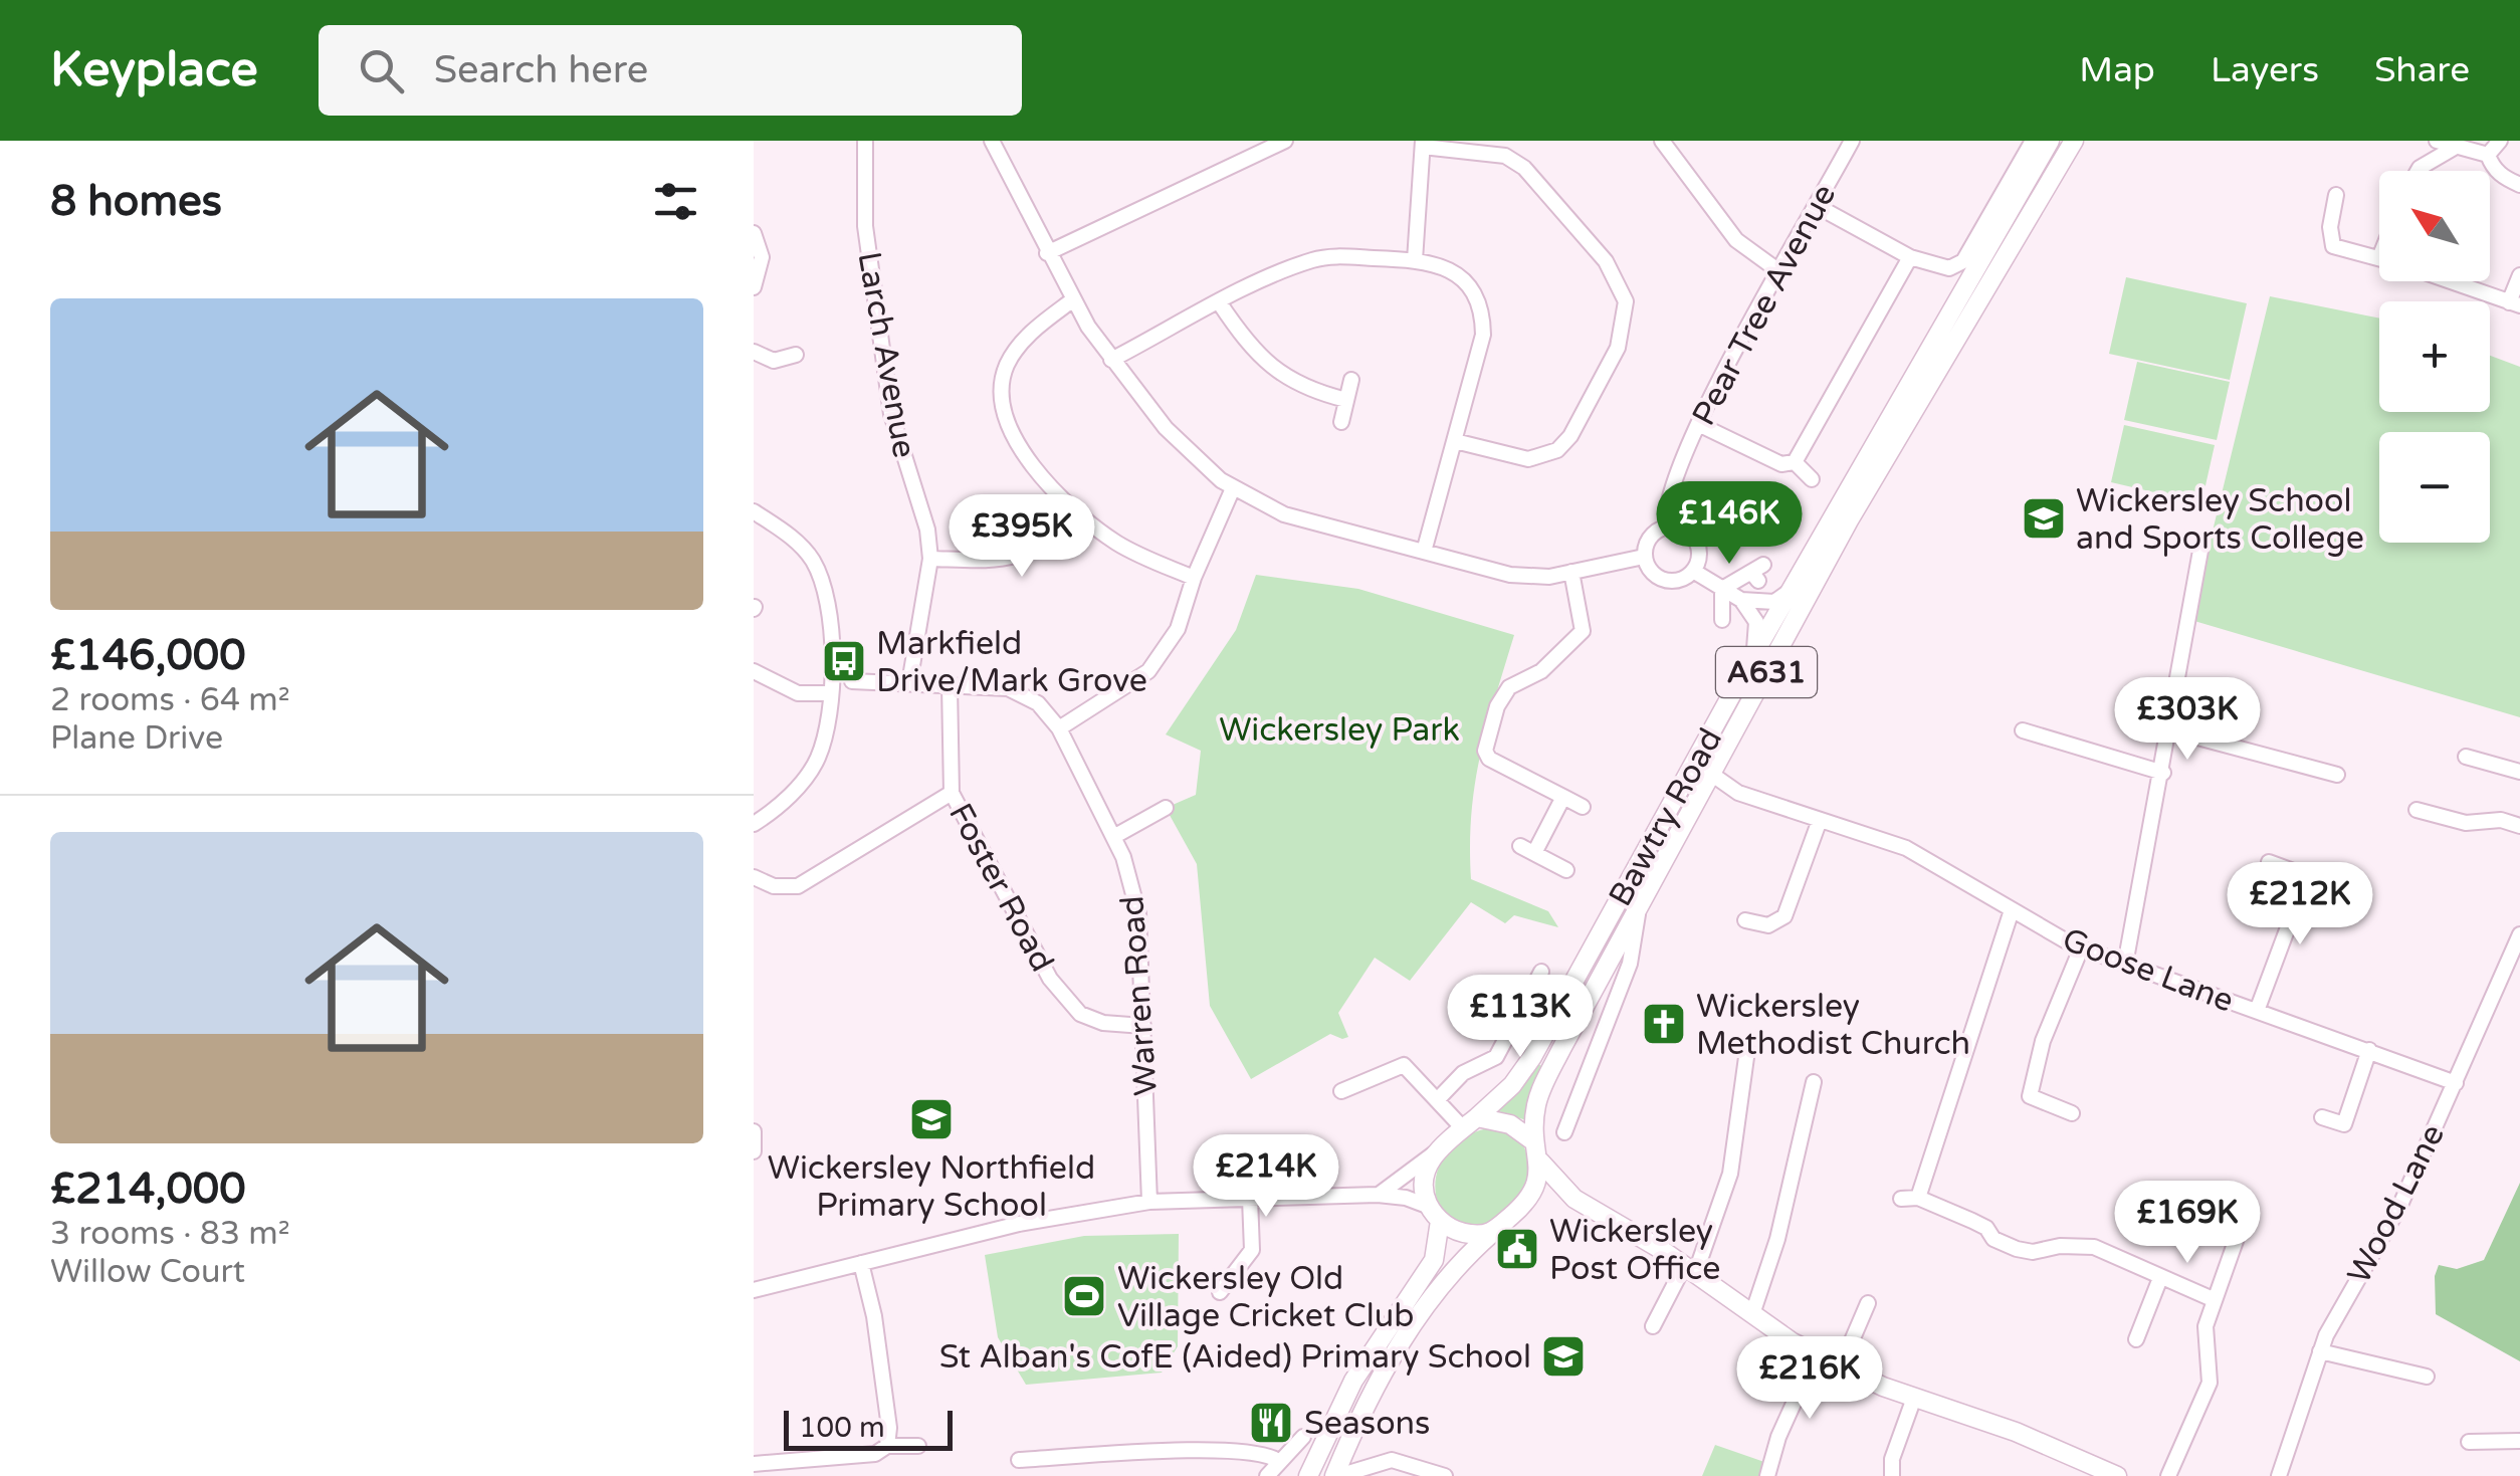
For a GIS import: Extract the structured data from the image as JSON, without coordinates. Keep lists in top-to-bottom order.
{
  "streets": {
    "main road": ["A631", "Bawtry Road"],
    "street": [
      "Pear Tree Avenue",
      "Larch Avenue",
      "Foster Road",
      "Goose Lane",
      "Warren Road",
      "Wood Lane"
    ]
  },
  "crossings": [
    ["Larch Avenue", "Warren Road"],
    ["A631", "Bawtry Road"],
    ["Bawtry Road", "Goose Lane"],
    ["Foster Road", "Warren Road"],
    ["Goose Lane", "Wood Lane"]
  ],
  "parks": ["Wickersley Park"],
  "places": {
    "school or university": ["Wickersley School and Sports College", "Wickersley Northfield Primary School", "St Alban's CofE (Aided) Primary School"],
    "bus stop": ["Markfield Drive/Mark Grove"],
    "church": ["Wickersley Methodist Church"],
    "public building": ["Wickersley Post Office"],
    "sports": ["Wickersley Old Village Cricket Club"],
    "restaurant": ["Seasons"]
  },
  "scale_bar": "100 m",
  "north": "top left",
  "page": {
    "header": "Keyplace",
    "search": "Search here",
    "nav": ["Map", "Layers", "Share"],
    "heading": "8 homes",
    "map_buttons": ["+", "−"],
    "list": [
      {
        "name": "£146,000",
        "note": "2 rooms · 64 m² · Plane Drive"
      },
      {
        "name": "£214,000",
        "note": "3 rooms · 83 m² · Willow Court"
      }
    ],
    "price": [
      "£146K",
      "£395K",
      "£303K",
      "£212K",
      "£113K",
      "£214K",
      "£169K",
      "£216K"
    ],
    "scale": "100 m"
  }
}
